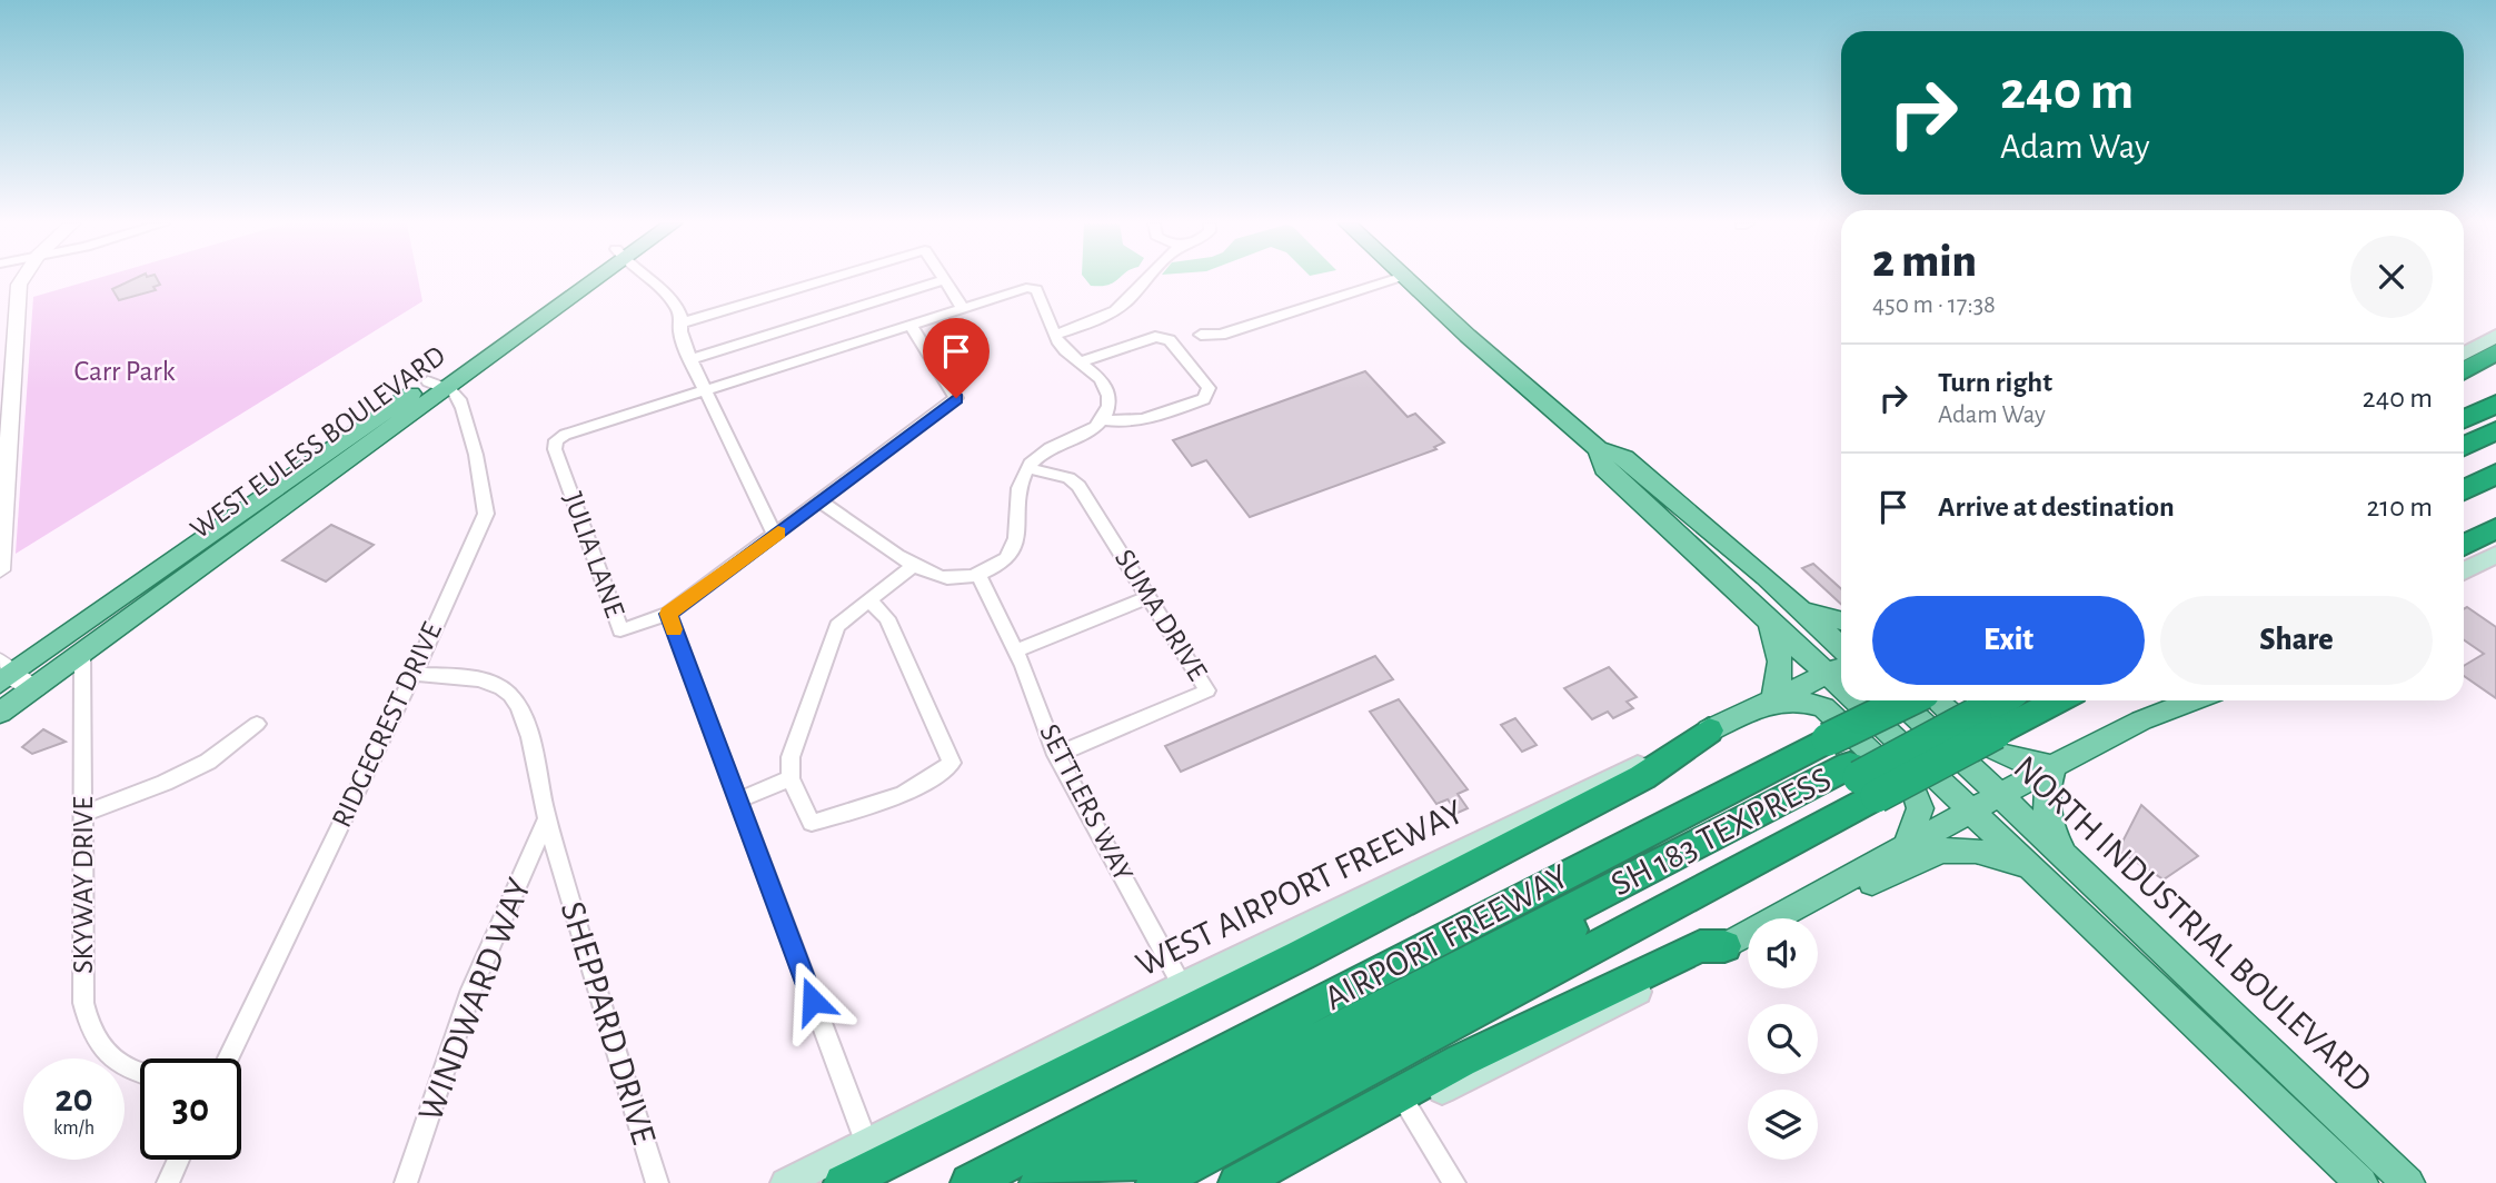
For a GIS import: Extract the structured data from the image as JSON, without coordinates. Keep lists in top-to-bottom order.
{
  "streets": {
    "highway": ["SH 183 TEXPRESS", "AIRPORT FREEWAY"],
    "main road": ["WEST EULESS BOULEVARD", "WEST AIRPORT FREEWAY", "NORTH INDUSTRIAL BOULEVARD"],
    "street": [
      "JULIA LANE",
      "SUMA DRIVE",
      "RIDGECREST DRIVE",
      "SETTLERS WAY",
      "SKYWAY DRIVE",
      "WINDWARD WAY",
      "SHEPPARD DRIVE"
    ]
  },
  "crossings": [
    ["WEST EULESS BOULEVARD", "RIDGECREST DRIVE"],
    ["WEST EULESS BOULEVARD", "SKYWAY DRIVE"],
    ["SUMA DRIVE", "SETTLERS WAY"],
    ["RIDGECREST DRIVE", "SHEPPARD DRIVE"],
    ["SETTLERS WAY", "WEST AIRPORT FREEWAY"],
    ["WINDWARD WAY", "SHEPPARD DRIVE"]
  ],
  "parks": ["Carr Park"],
  "page": {
    "turn": ["240 m", "Adam Way"],
    "heading": ["2 min", "450 m · 17:38"],
    "list": [
      {
        "name": "Turn right",
        "note": "Adam Way",
        "value": "240 m"
      },
      {
        "name": "Arrive at destination",
        "value": "210 m"
      }
    ],
    "buttons": ["Exit", "Share"],
    "speed": "20 km/h",
    "limit": "30"
  }
}
